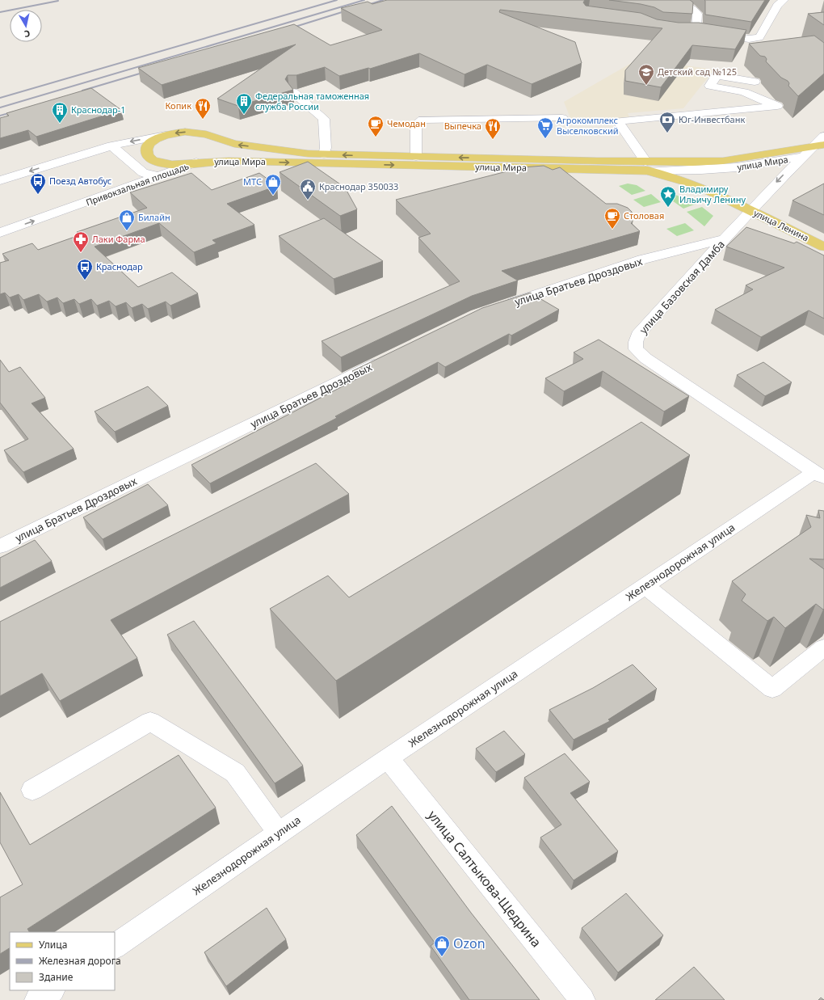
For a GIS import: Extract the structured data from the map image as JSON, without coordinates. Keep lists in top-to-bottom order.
{
  "streets": {
    "main road": ["улица Мира", "Привокзальная площадь", "улица Ленина"],
    "street": [
      "улица Братьев Дроздовых",
      "улица Базовская Дамба",
      "Железнодорожная улица",
      "улица Салтыкова-Щедрина"
    ]
  },
  "crossings": [
    ["улица Мира", "Привокзальная площадь"],
    ["улица Мира", "улица Ленина"],
    ["улица Мира", "улица Базовская Дамба"],
    ["улица Ленина", "улица Базовская Дамба"],
    ["улица Братьев Дроздовых", "улица Базовская Дамба"],
    ["улица Базовская Дамба", "Железнодорожная улица"],
    ["Железнодорожная улица", "улица Салтыкова-Щедрина"]
  ],
  "places": {
    "school or university": ["Детский сад №125"],
    "building": ["Федеральная таможенная служба России", "Краснодар-1"],
    "restaurant": ["Копик", "Выпечка"],
    "bank": ["Юг-Инвестбанк"],
    "cafe": ["Чемодан", "Столовая"],
    "supermarket": ["Агрокомплекс Выселковский"],
    "bus stop": ["Поезд Автобус", "Краснодар"],
    "shop": ["МТС", "Билайн", "Ozon"],
    "public building": ["Краснодар 350033"],
    "place": ["Владимиру Ильичу Ленину"],
    "pharmacy": ["Лаки Фарма"]
  },
  "legend": ["Улица", "Железная дорога", "Здание"],
  "north": "bottom"
}
